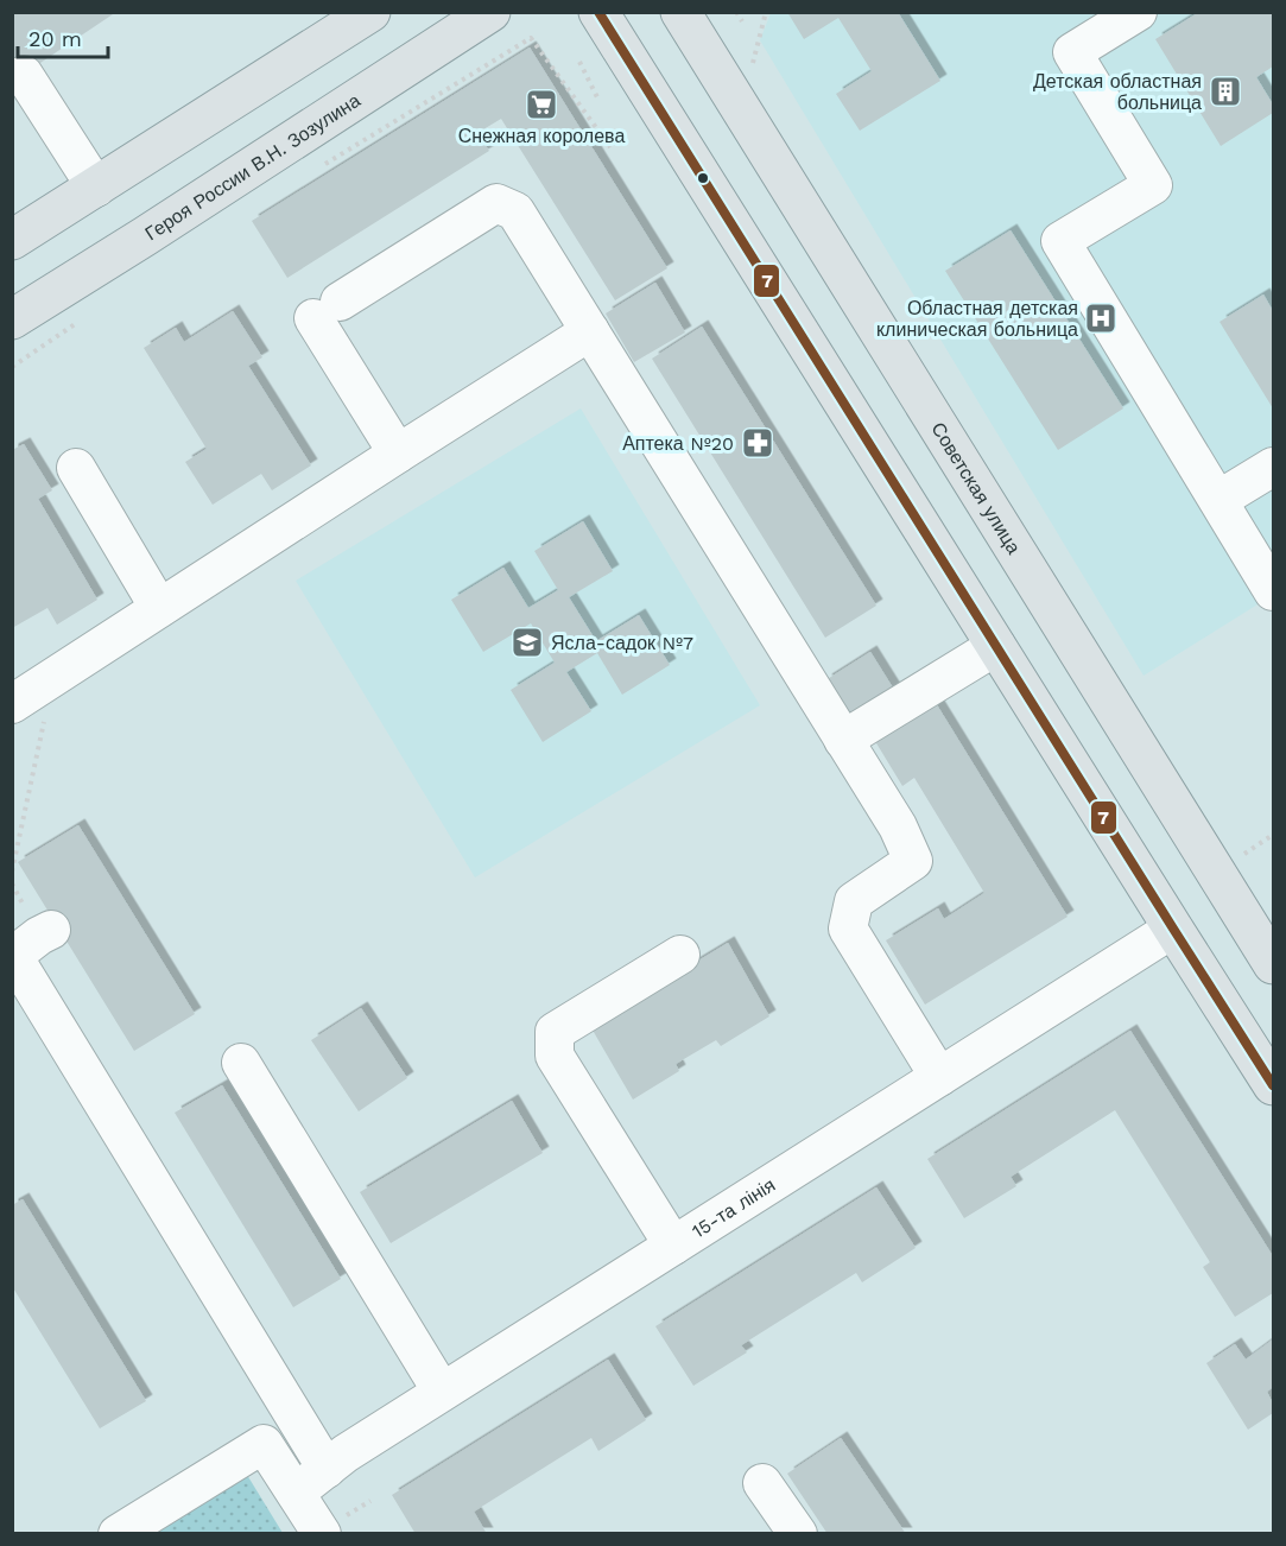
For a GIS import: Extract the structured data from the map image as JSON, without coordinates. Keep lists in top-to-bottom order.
{
  "streets": {
    "main road": ["Героя России В.Н. Зозулина", "Советская улица"],
    "street": ["15-та лінія"]
  },
  "places": {
    "building": ["Детская областная больница"],
    "supermarket": ["Снежная королева"],
    "hospital": ["Областная детская клиническая больница"],
    "pharmacy": ["Аптека №20"],
    "school or university": ["Ясла-садок №7"]
  },
  "lines": ["transit line 7"],
  "scale_bar": "20 m"
}
